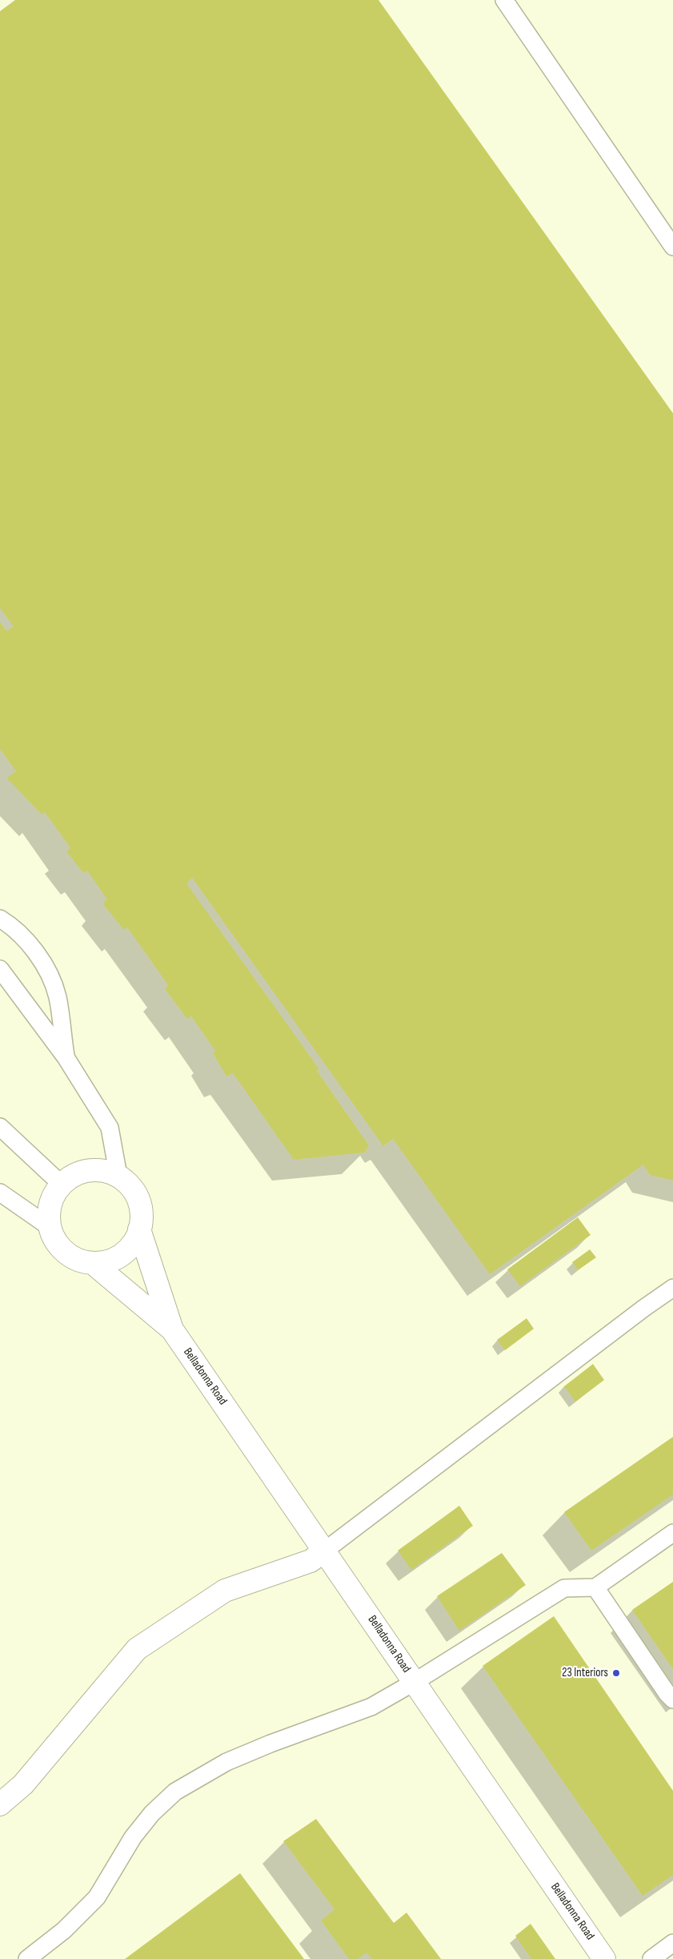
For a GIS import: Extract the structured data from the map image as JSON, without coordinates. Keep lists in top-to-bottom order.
{
  "streets": {
    "street": ["Belladonna Road"]
  },
  "places": ["23 Interiors"]
}
